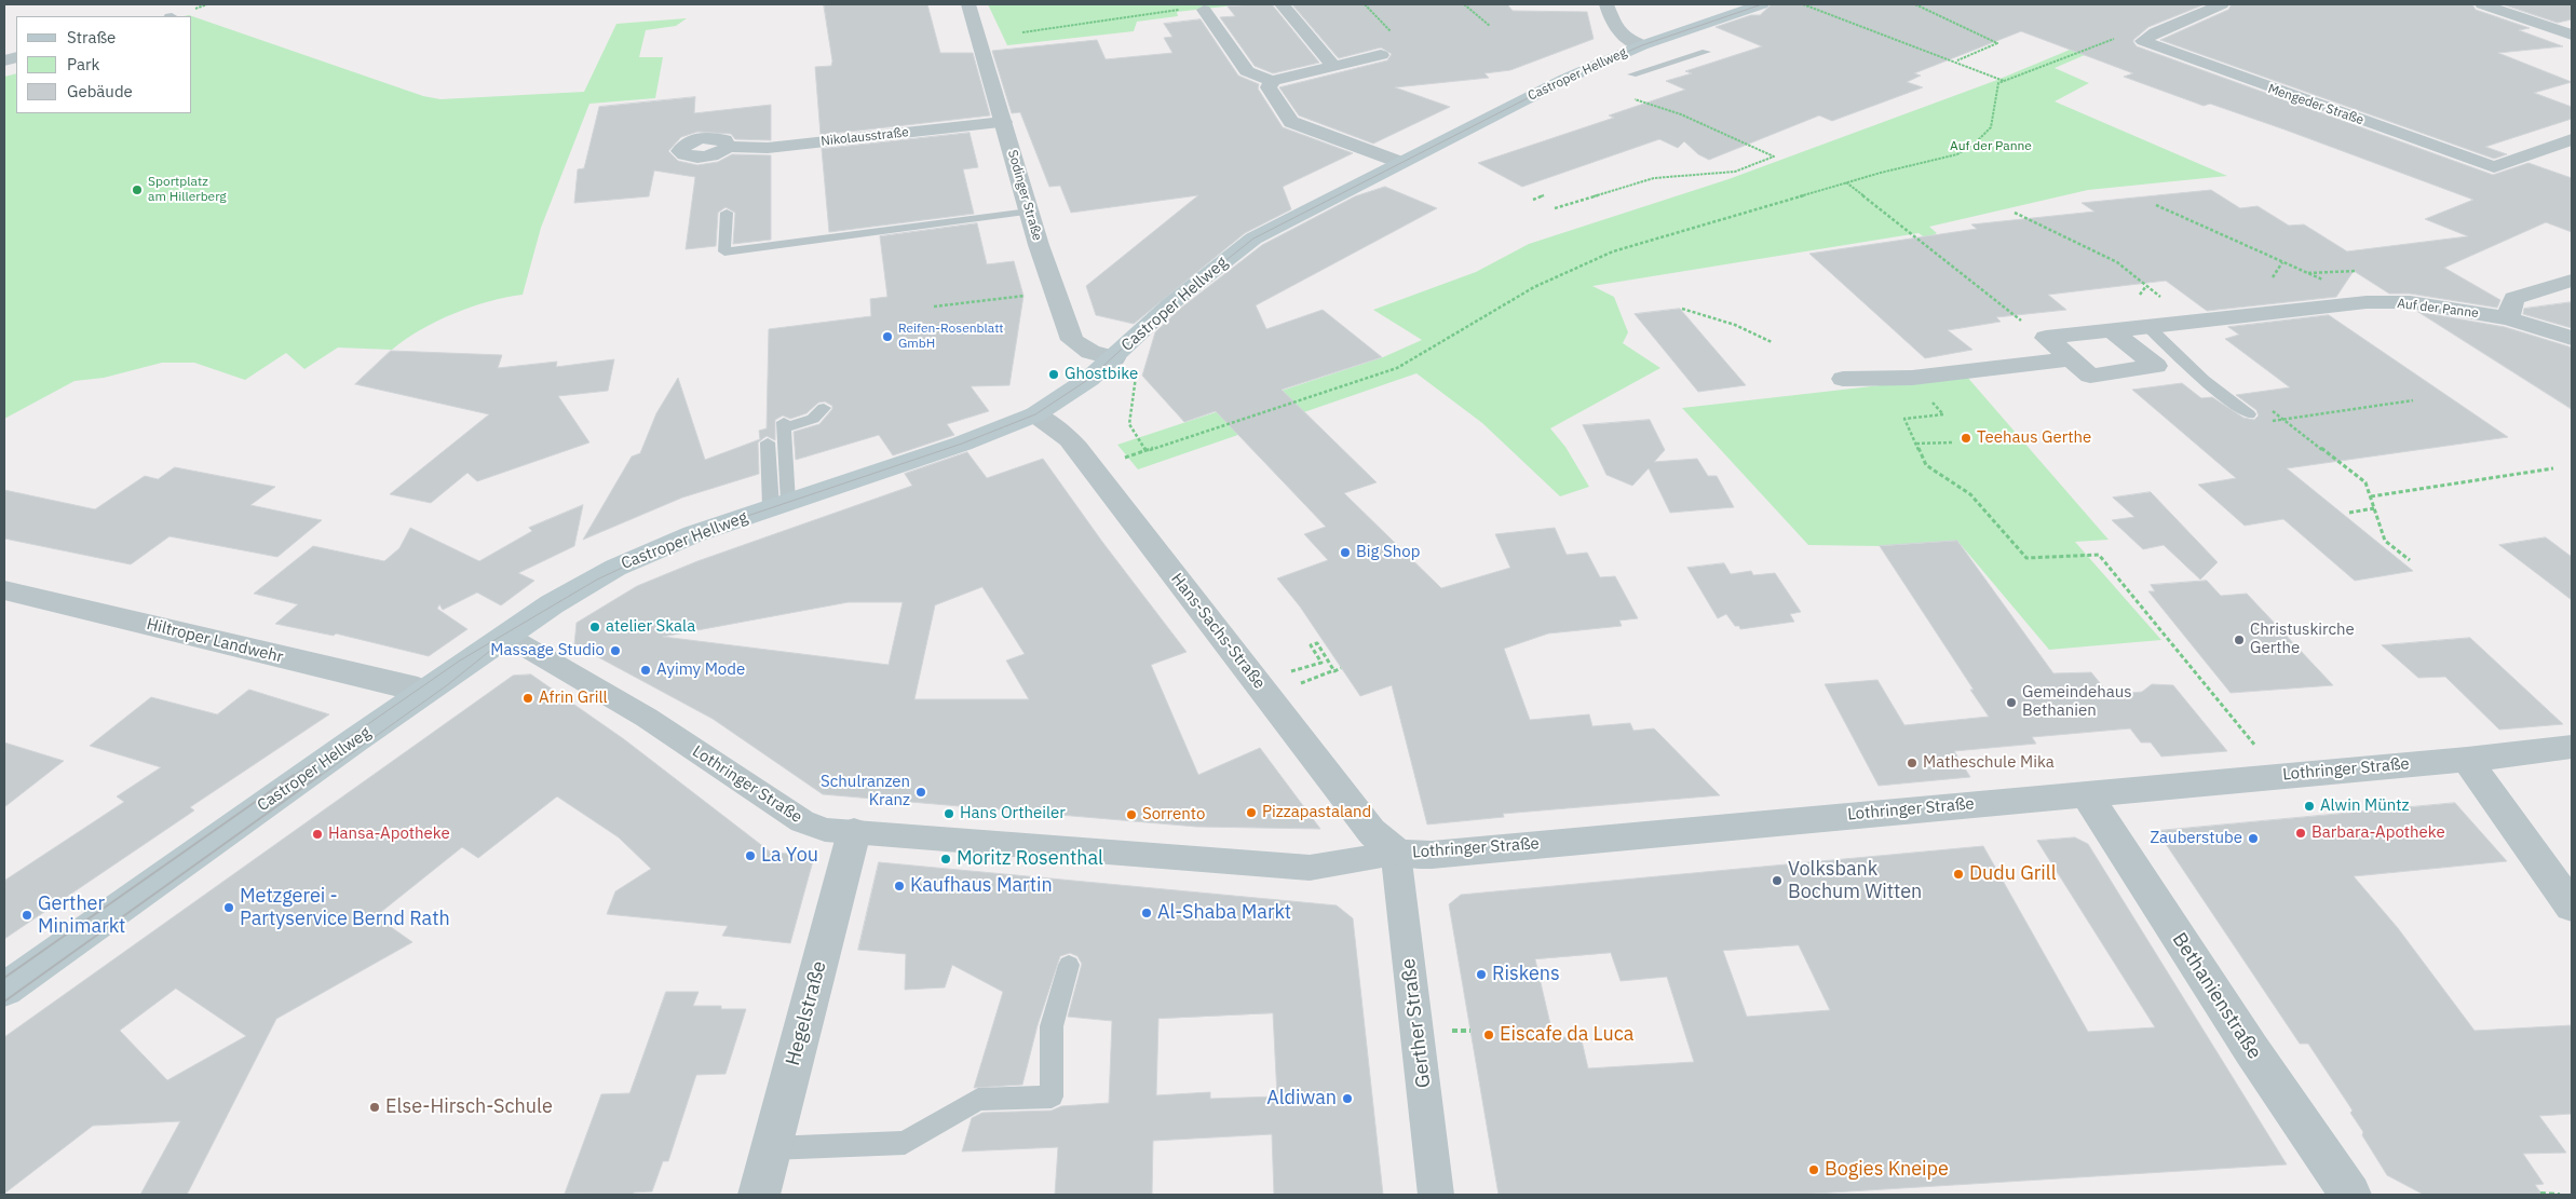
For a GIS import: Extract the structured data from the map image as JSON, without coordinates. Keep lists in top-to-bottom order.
{
  "streets": {
    "main road": ["Castroper Hellweg"],
    "street": [
      "Mengeder Straße",
      "Nikolausstraße",
      "Sodinger Straße",
      "Auf der Panne",
      "Hans-Sachs-Straße",
      "Hiltroper Landwehr",
      "Lothringer Straße",
      "Bethanienstraße",
      "Hegelstraße",
      "Gerther Straße"
    ]
  },
  "crossings": [
    ["Castroper Hellweg", "Sodinger Straße"],
    ["Castroper Hellweg", "Hans-Sachs-Straße"],
    ["Castroper Hellweg", "Hiltroper Landwehr"],
    ["Castroper Hellweg", "Lothringer Straße"],
    ["Nikolausstraße", "Sodinger Straße"],
    ["Hans-Sachs-Straße", "Lothringer Straße"],
    ["Hans-Sachs-Straße", "Gerther Straße"],
    ["Lothringer Straße", "Bethanienstraße"],
    ["Lothringer Straße", "Hegelstraße"],
    ["Lothringer Straße", "Gerther Straße"]
  ],
  "parks": ["Auf der Panne"],
  "places": [
    "Sportplatz am Hillerberg",
    "Reifen-Rosenblatt GmbH",
    "Ghostbike",
    "Teehaus Gerthe",
    "Big Shop",
    "atelier Skala",
    "Christuskirche Gerthe",
    "Massage Studio",
    "Ayimy Mode",
    "Afrin Grill",
    "Gemeindehaus Bethanien",
    "Matheschule Mika",
    "Schulranzen Kranz",
    "Alwin Müntz",
    "Pizzapastaland",
    "Hans Ortheiler",
    "Sorrento",
    "Barbara-Apotheke",
    "Hansa-Apotheke",
    "Zauberstube",
    "La You",
    "Moritz Rosenthal",
    "Dudu Grill",
    "Volksbank Bochum Witten",
    "Kaufhaus Martin",
    "Metzgerei - Partyservice Bernd Rath",
    "Al-Shaba Markt",
    "Gerther Minimarkt",
    "Riskens",
    "Eiscafe da Luca",
    "Aldiwan",
    "Else-Hirsch-Schule",
    "Bogies Kneipe"
  ],
  "legend": ["Straße", "Park", "Gebäude"]
}
